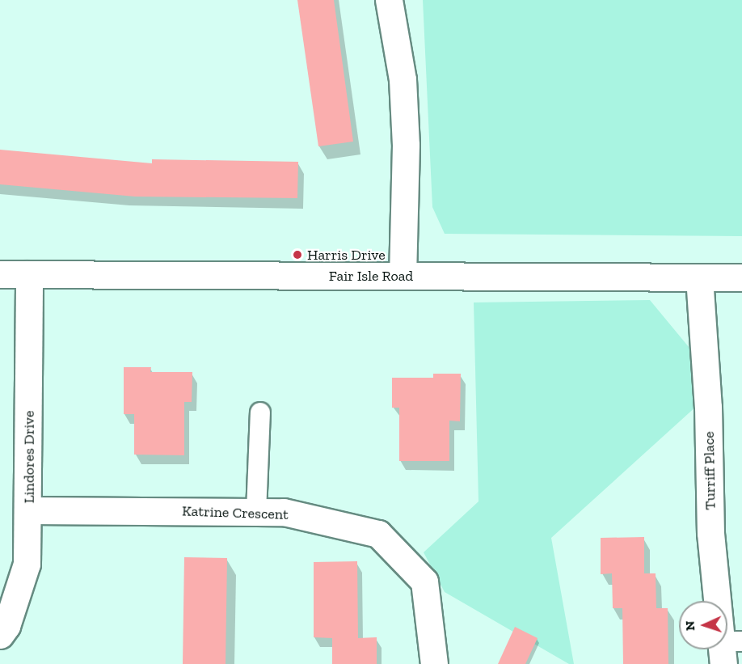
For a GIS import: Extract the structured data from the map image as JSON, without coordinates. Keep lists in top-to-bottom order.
{
  "streets": {
    "street": [
      "Fair Isle Road",
      "Lindores Drive",
      "Turriff Place",
      "Katrine Crescent"
    ]
  },
  "crossings": [
    ["Fair Isle Road", "Lindores Drive"],
    ["Fair Isle Road", "Turriff Place"],
    ["Lindores Drive", "Katrine Crescent"]
  ],
  "places": ["Harris Drive"],
  "north": "left"
}
